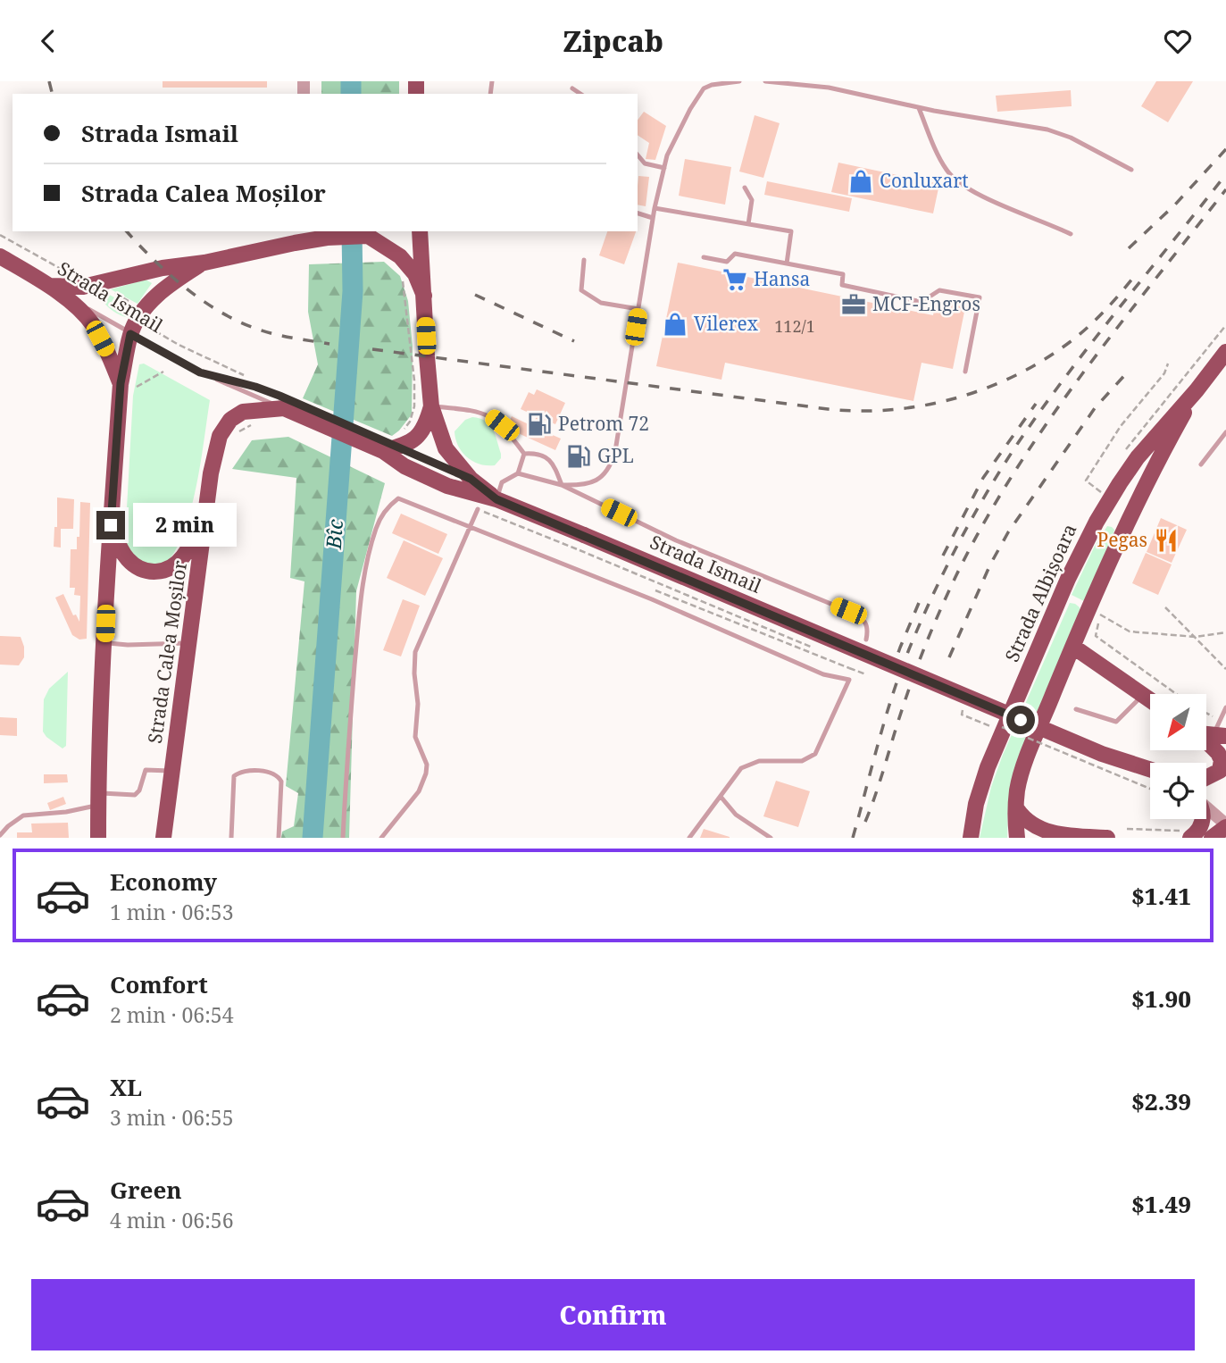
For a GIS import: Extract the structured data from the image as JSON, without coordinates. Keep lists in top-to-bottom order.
{
  "streets": {
    "main road": ["Strada Ismail", "Strada Albișoara", "Strada Calea Moșilor"]
  },
  "crossings": [
    ["Strada Ismail", "Strada Calea Moșilor"]
  ],
  "water": ["Bîc"],
  "places": {
    "shop": ["Conluxart", "Vilerex"],
    "supermarket": ["Hansa"],
    "office": ["MCF-Engros"],
    "fuel station": ["Petrom 72", "GPL"],
    "restaurant": ["Pegas"]
  },
  "house_numbers": ["112/1"],
  "north": "bottom left",
  "page": {
    "header": "Zipcab",
    "banner": ["Strada Ismail", "Strada Calea Moșilor"],
    "bubble": "2 min",
    "list": [
      {
        "name": "Economy",
        "note": "1 min · 06:53",
        "value": "$1.41"
      },
      {
        "name": "Comfort",
        "note": "2 min · 06:54",
        "value": "$1.90"
      },
      {
        "name": "XL",
        "note": "3 min · 06:55",
        "value": "$2.39"
      },
      {
        "name": "Green",
        "note": "4 min · 06:56",
        "value": "$1.49"
      }
    ],
    "buttons": "Confirm"
  }
}
